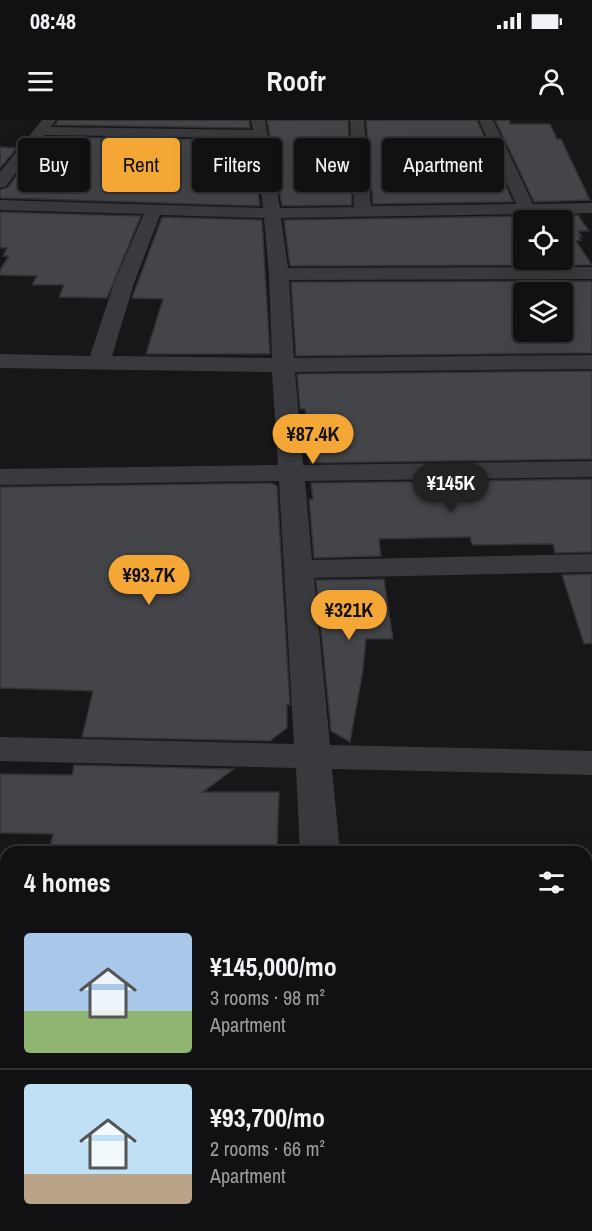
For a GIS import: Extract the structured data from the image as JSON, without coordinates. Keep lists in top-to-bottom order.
{
  "page": {
    "status": "08:48",
    "header": "Roofr",
    "chip": [
      "Buy",
      "Rent",
      "Filters",
      "New",
      "Apartment"
    ],
    "price": [
      "¥87.4K",
      "¥145K",
      "¥93.7K",
      "¥321K"
    ],
    "heading": "4 homes",
    "list": [
      {
        "name": "¥145,000/mo",
        "note": "3 rooms · 98 m² · Apartment"
      },
      {
        "name": "¥93,700/mo",
        "note": "2 rooms · 66 m² · Apartment"
      }
    ]
  }
}
